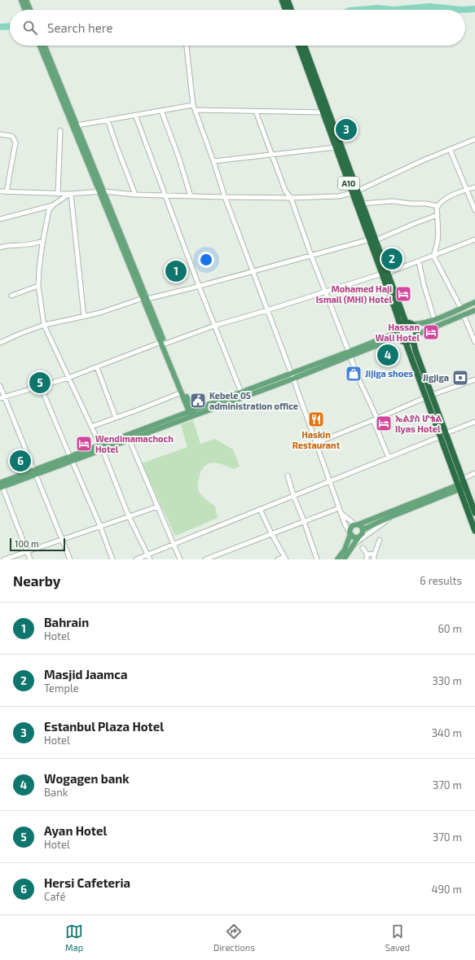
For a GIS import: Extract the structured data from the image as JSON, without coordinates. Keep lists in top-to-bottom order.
{
  "streets": {
    "highway": ["A10"]
  },
  "places": {
    "hotel": [
      "Mohamed Haji Ismail (MHI) Hotel",
      "Hassan Wali Hotel",
      "ኤልያስ ሆቴል Ilyas Hotel",
      "Wendimamachoch Hotel"
    ],
    "shop": ["Jijiga shoes"],
    "bank": ["Jigjiga"],
    "public building": ["Kebele 05 administration office"],
    "restaurant": ["Haskin Restaurant"]
  },
  "scale_bar": "100 m",
  "page": {
    "search": "Search here",
    "pins": [
      "3",
      "2",
      "1",
      "4",
      "5",
      "6"
    ],
    "scale": "100 m",
    "heading": ["Nearby", "6 results"],
    "list": [
      {
        "mark": "1",
        "name": "Bahrain",
        "note": "Hotel",
        "value": "60 m"
      },
      {
        "mark": "2",
        "name": "Masjid Jaamca",
        "note": "Temple",
        "value": "330 m"
      },
      {
        "mark": "3",
        "name": "Estanbul Plaza Hotel",
        "note": "Hotel",
        "value": "340 m"
      },
      {
        "mark": "4",
        "name": "Wogagen bank",
        "note": "Bank",
        "value": "370 m"
      },
      {
        "mark": "5",
        "name": "Ayan Hotel",
        "note": "Hotel",
        "value": "370 m"
      },
      {
        "mark": "6",
        "name": "Hersi Cafeteria",
        "note": "Café",
        "value": "490 m"
      }
    ],
    "nav": ["Map", "Directions", "Saved"]
  }
}
